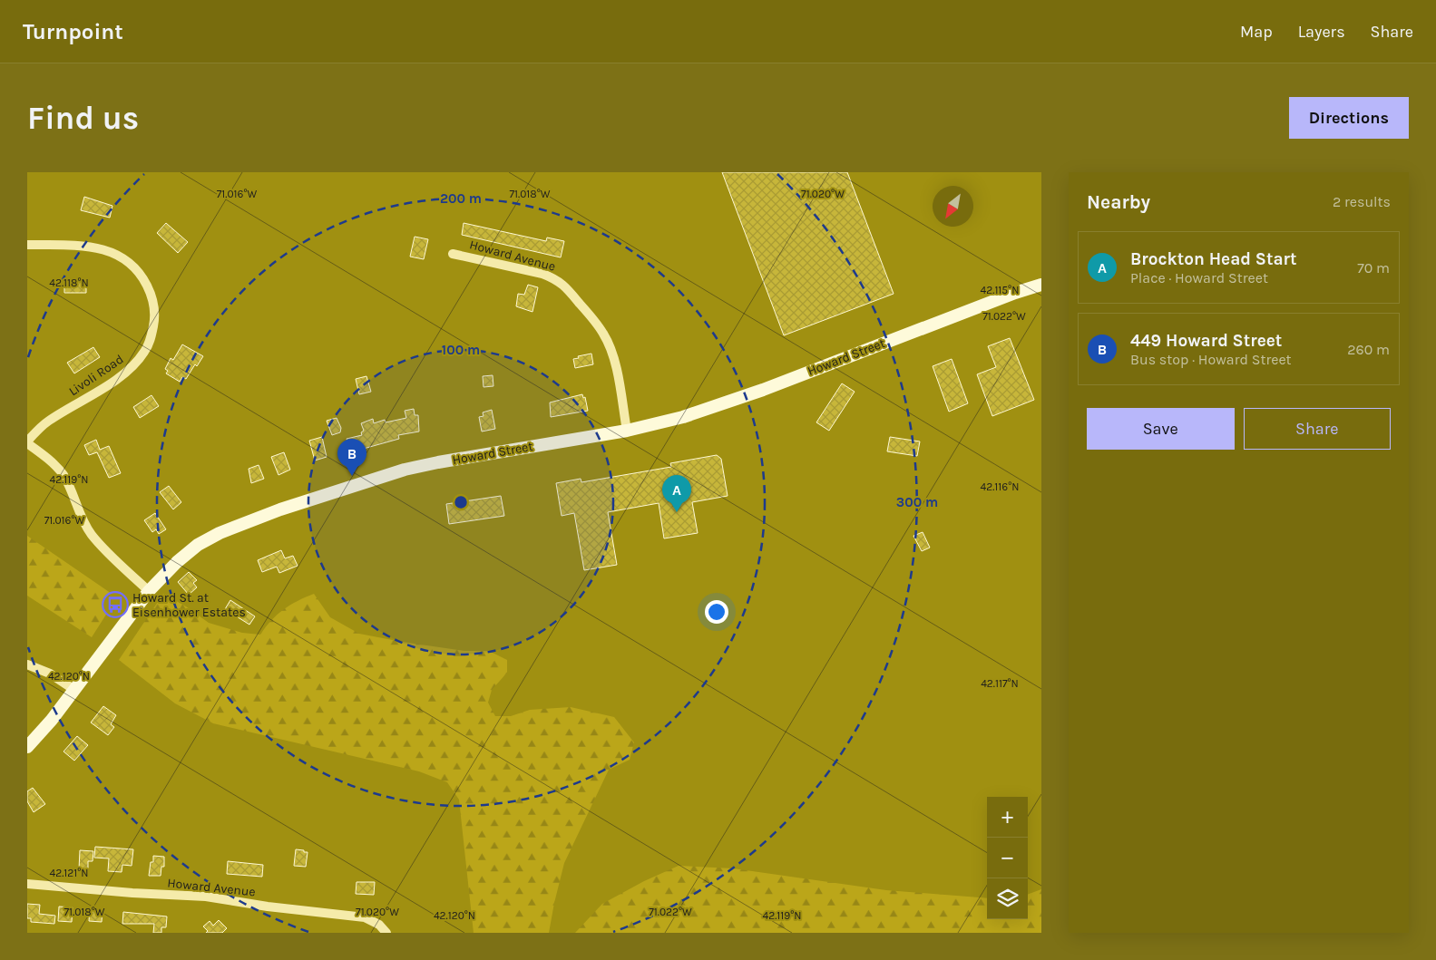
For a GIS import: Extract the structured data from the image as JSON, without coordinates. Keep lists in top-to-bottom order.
{
  "streets": {
    "main road": ["Howard Street"],
    "street": ["Howard Avenue", "Livoli Road"]
  },
  "crossings": [
    ["Howard Avenue", "Howard Street"]
  ],
  "places": {
    "bus stop": ["Howard St. at Eisenhower Estates"]
  },
  "north": "bottom left",
  "page": {
    "header": "Turnpoint",
    "nav": ["Map", "Layers", "Share"],
    "buttons": [
      "Directions",
      ["Save", "Share"]
    ],
    "title": "Find us",
    "heading": ["Nearby", "2 results"],
    "list": [
      {
        "mark": "A",
        "name": "Brockton Head Start",
        "note": "Place · Howard Street",
        "value": "70 m"
      },
      {
        "mark": "B",
        "name": "449 Howard Street",
        "note": "Bus stop · Howard Street",
        "value": "260 m"
      }
    ],
    "pins": ["B", "A"],
    "map_buttons": ["+", "−"]
  },
  "coordinates": [
    "71.016°W",
    "71.018°W",
    "71.020°W",
    "42.118°N",
    "42.115°N",
    "71.022°W",
    "42.119°N",
    "42.116°N",
    "42.120°N",
    "42.117°N",
    "42.121°N"
  ],
  "rings": ["200 m", "100 m", "300 m"]
}
